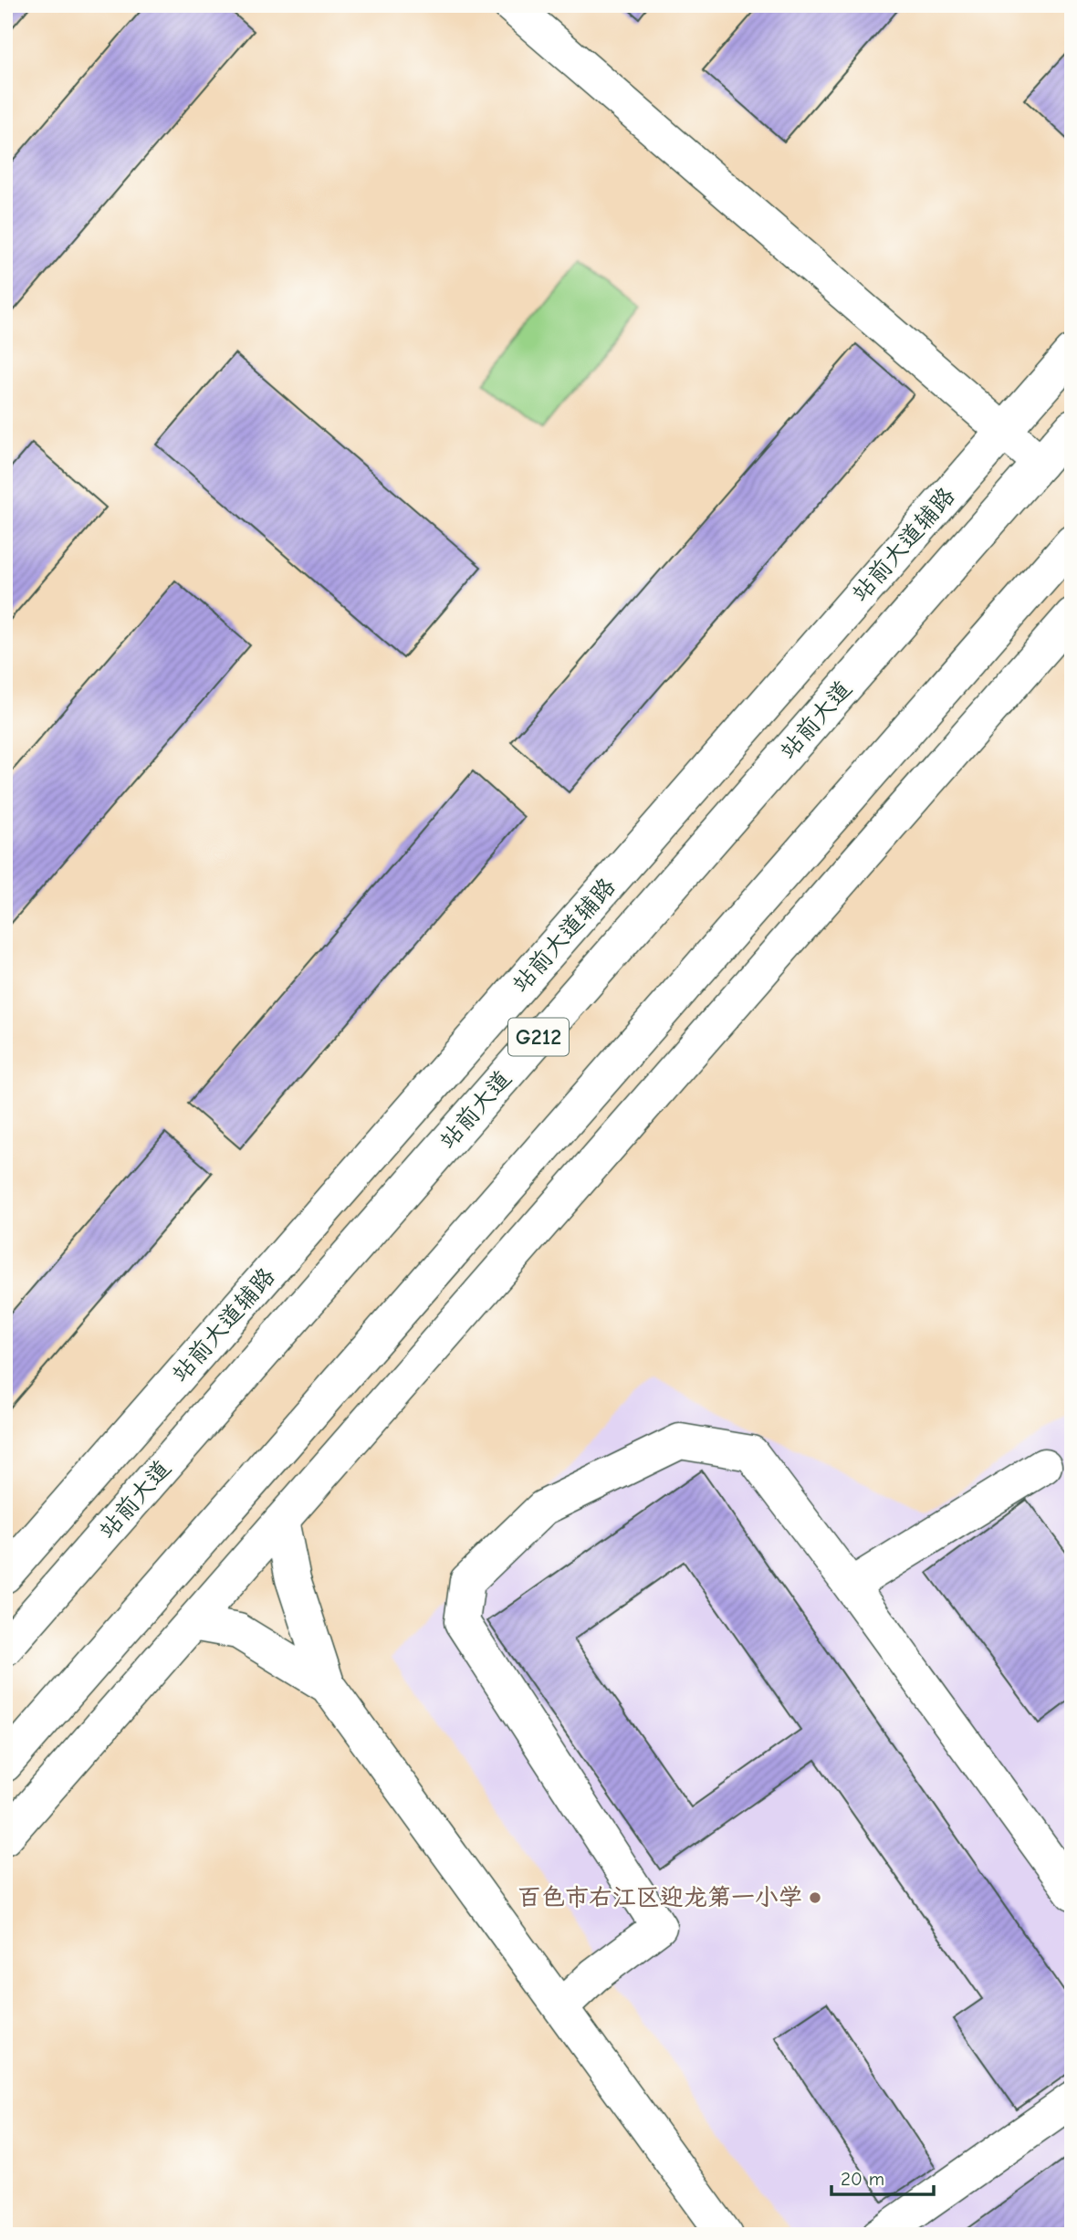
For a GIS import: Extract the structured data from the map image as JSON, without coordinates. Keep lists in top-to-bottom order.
{
  "streets": {
    "main road": ["站前大道辅路", "站前大道", "G212"]
  },
  "places": ["百色市右江区迎龙第一小学"],
  "scale_bar": "20 m"
}
